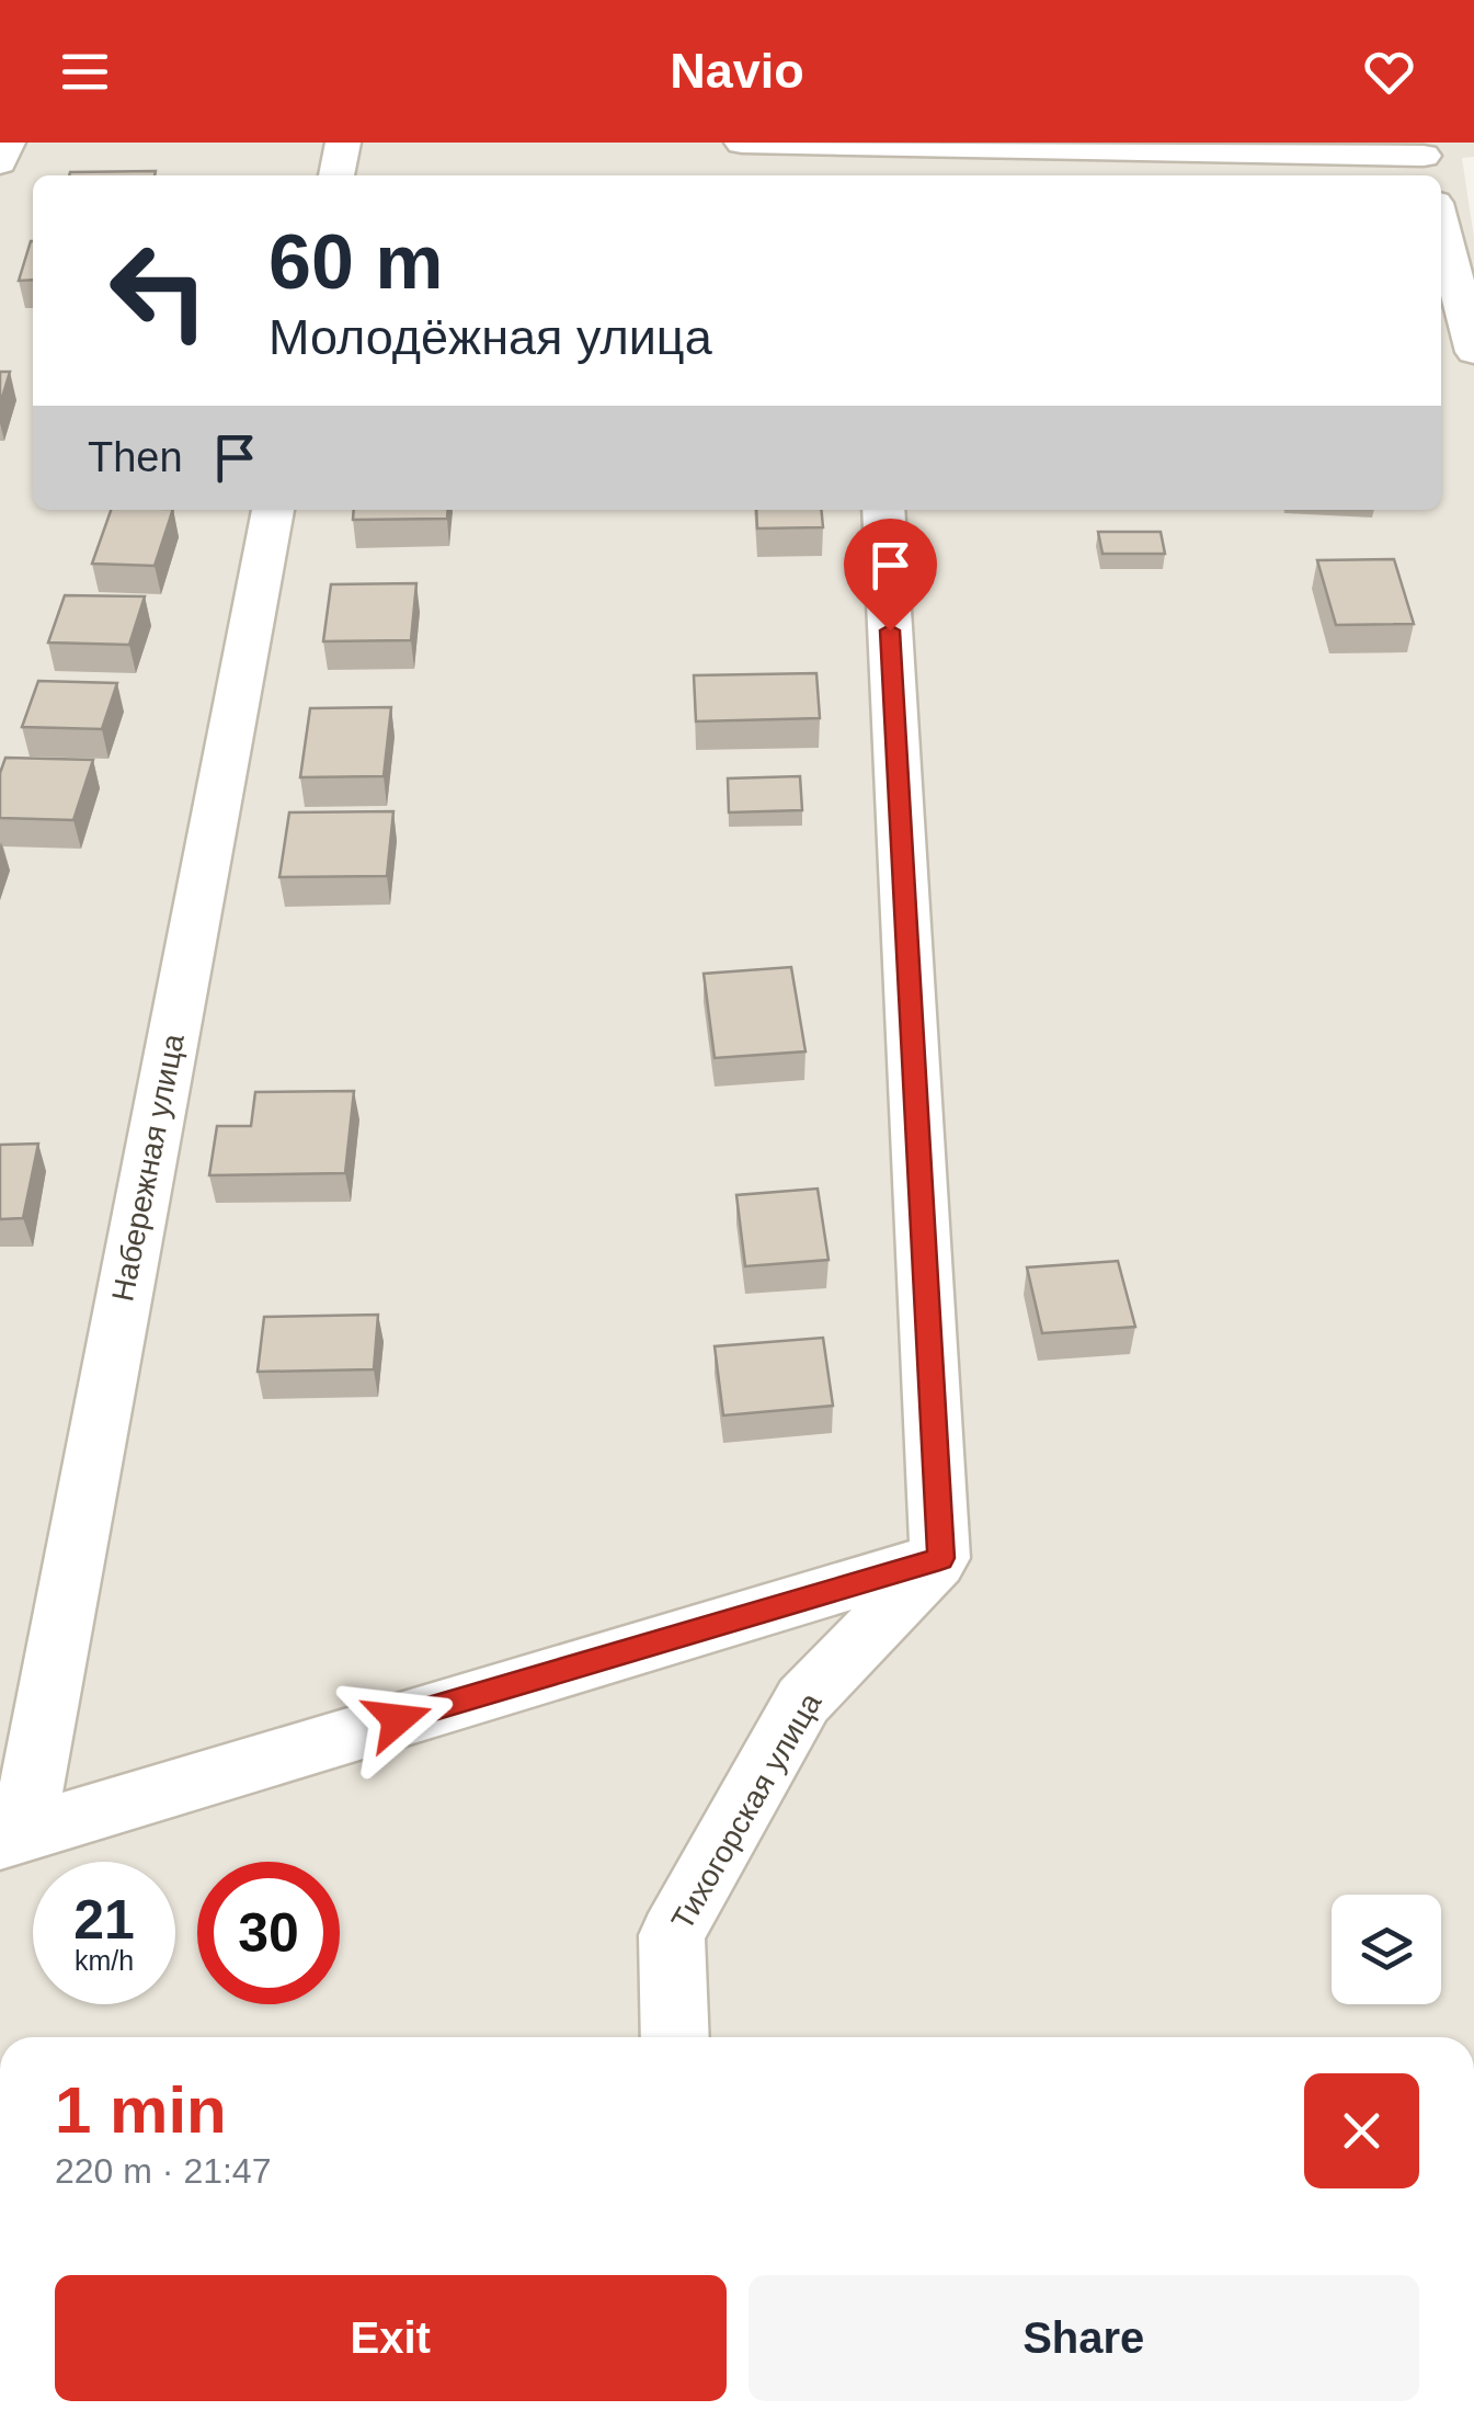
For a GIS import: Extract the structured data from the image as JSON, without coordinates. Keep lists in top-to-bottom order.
{
  "streets": {
    "street": ["Набережная улица", "Тихогорская улица"]
  },
  "page": {
    "header": "Navio",
    "turn": ["60 m", "Молодёжная улица"],
    "then": "Then",
    "speed": "21 km/h",
    "limit": "30",
    "heading": ["1 min", "220 m · 21:47"],
    "buttons": ["Exit", "Share"]
  }
}
